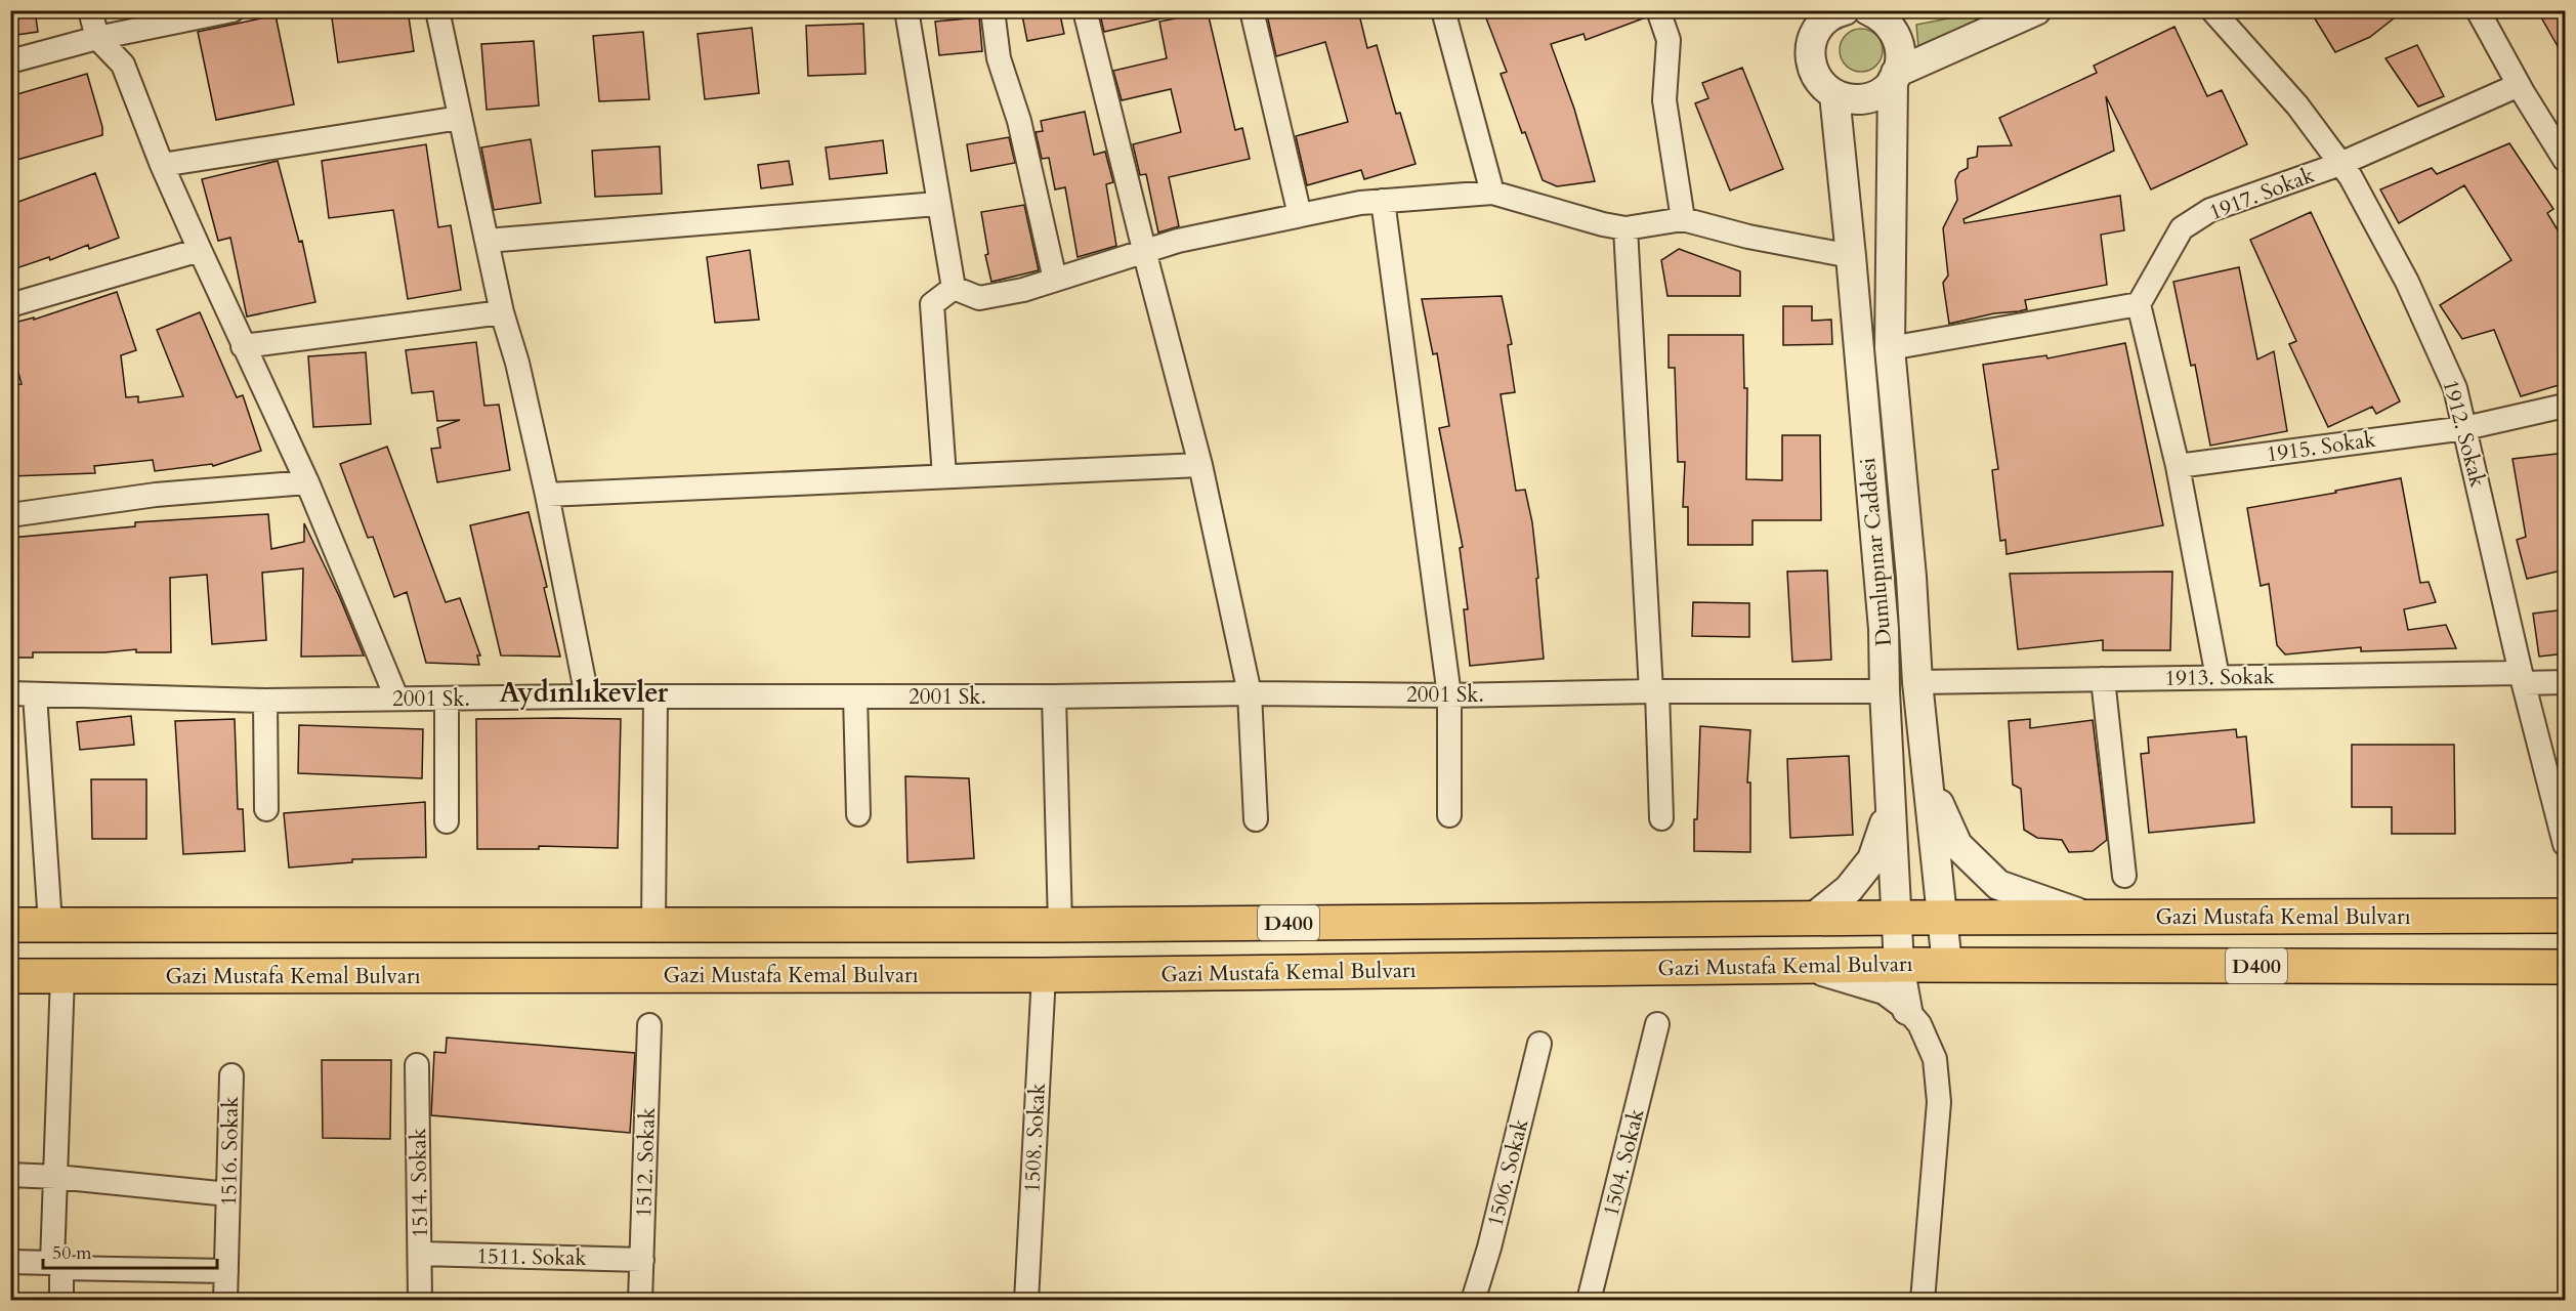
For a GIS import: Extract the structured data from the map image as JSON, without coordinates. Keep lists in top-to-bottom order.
{
  "streets": {
    "highway": ["Gazi Mustafa Kemal Bulvarı", "D400"],
    "street": [
      "1917. Sokak",
      "1912. Sokak",
      "1915. Sokak",
      "Dumlupınar Caddesi",
      "1913. Sokak",
      "2001 Sk.",
      "1508. Sokak",
      "1516. Sokak",
      "1512. Sokak",
      "1504. Sokak",
      "1506. Sokak",
      "1514. Sokak",
      "1511. Sokak"
    ]
  },
  "crossings": [
    ["1917. Sokak", "1912. Sokak"],
    ["1912. Sokak", "1915. Sokak"],
    ["1912. Sokak", "1913. Sokak"],
    ["Dumlupınar Caddesi", "1913. Sokak"],
    ["Dumlupınar Caddesi", "2001 Sk."],
    ["Dumlupınar Caddesi", "Gazi Mustafa Kemal Bulvarı"],
    ["Gazi Mustafa Kemal Bulvarı", "1508. Sokak"],
    ["1512. Sokak", "1511. Sokak"],
    ["1514. Sokak", "1511. Sokak"]
  ],
  "districts": ["Aydınlıkevler"],
  "scale_bar": "50 m"
}
